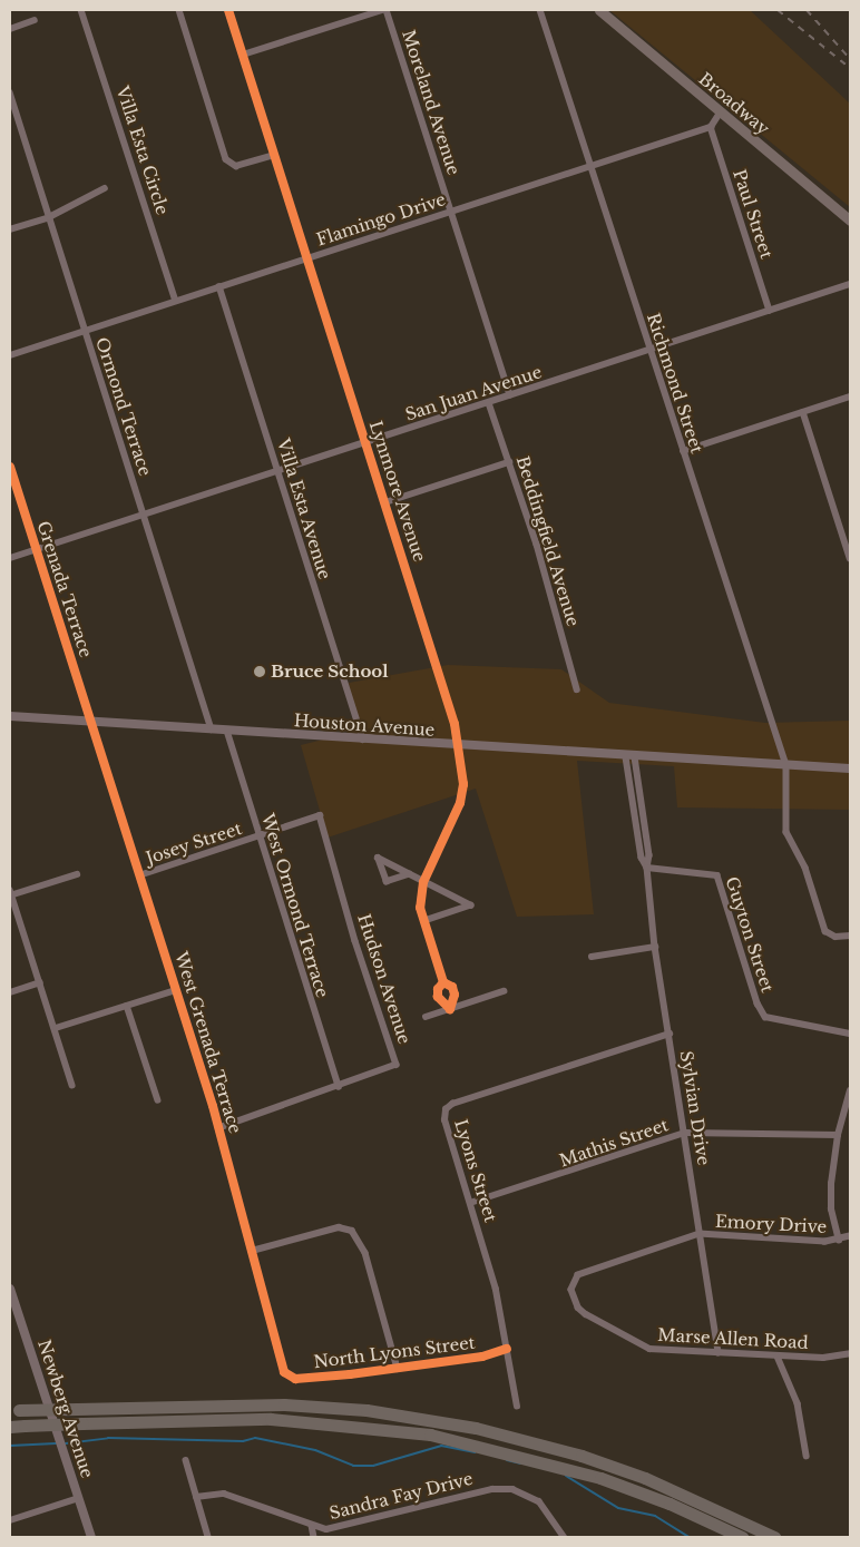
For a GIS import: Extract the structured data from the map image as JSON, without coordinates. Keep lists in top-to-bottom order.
{
  "streets": {
    "main road": ["Broadway"],
    "street": [
      "Moreland Avenue",
      "Villa Esta Circle",
      "Paul Street",
      "Flamingo Drive",
      "Richmond Street",
      "San Juan Avenue",
      "Ormond Terrace",
      "Lynmore Avenue",
      "Villa Esta Avenue",
      "Beddingfield Avenue",
      "Grenada Terrace",
      "Houston Avenue",
      "Josey Street",
      "West Ormond Terrace",
      "Guyton Street",
      "Hudson Avenue",
      "West Grenada Terrace",
      "Sylvian Drive",
      "Mathis Street",
      "Lyons Street",
      "Emory Drive",
      "Marse Allen Road",
      "North Lyons Street",
      "Newberg Avenue",
      "Sandra Fay Drive"
    ]
  },
  "crossings": [
    ["Moreland Avenue", "Flamingo Drive"],
    ["Moreland Avenue", "San Juan Avenue"],
    ["Villa Esta Circle", "Flamingo Drive"],
    ["Paul Street", "Flamingo Drive"],
    ["Paul Street", "San Juan Avenue"],
    ["Flamingo Drive", "Richmond Street"],
    ["Flamingo Drive", "Ormond Terrace"],
    ["Flamingo Drive", "Lynmore Avenue"],
    ["Flamingo Drive", "Villa Esta Avenue"],
    ["Richmond Street", "San Juan Avenue"],
    ["Richmond Street", "Houston Avenue"],
    ["San Juan Avenue", "Ormond Terrace"],
    ["San Juan Avenue", "Lynmore Avenue"],
    ["San Juan Avenue", "Villa Esta Avenue"],
    ["San Juan Avenue", "Beddingfield Avenue"],
    ["San Juan Avenue", "Grenada Terrace"],
    ["Ormond Terrace", "Houston Avenue"],
    ["Lynmore Avenue", "Houston Avenue"],
    ["Villa Esta Avenue", "Houston Avenue"],
    ["Grenada Terrace", "Houston Avenue"],
    ["Grenada Terrace", "West Grenada Terrace"],
    ["Houston Avenue", "West Ormond Terrace"],
    ["Houston Avenue", "West Grenada Terrace"],
    ["Houston Avenue", "Sylvian Drive"],
    ["Josey Street", "West Ormond Terrace"],
    ["Josey Street", "Hudson Avenue"],
    ["Josey Street", "West Grenada Terrace"],
    ["West Ormond Terrace", "Hudson Avenue"],
    ["Guyton Street", "Sylvian Drive"],
    ["West Grenada Terrace", "North Lyons Street"],
    ["Sylvian Drive", "Mathis Street"],
    ["Sylvian Drive", "Lyons Street"],
    ["Sylvian Drive", "Emory Drive"],
    ["Sylvian Drive", "Marse Allen Road"],
    ["Mathis Street", "Lyons Street"],
    ["Lyons Street", "North Lyons Street"],
    ["Emory Drive", "Marse Allen Road"]
  ],
  "places": ["Bruce School"]
}
